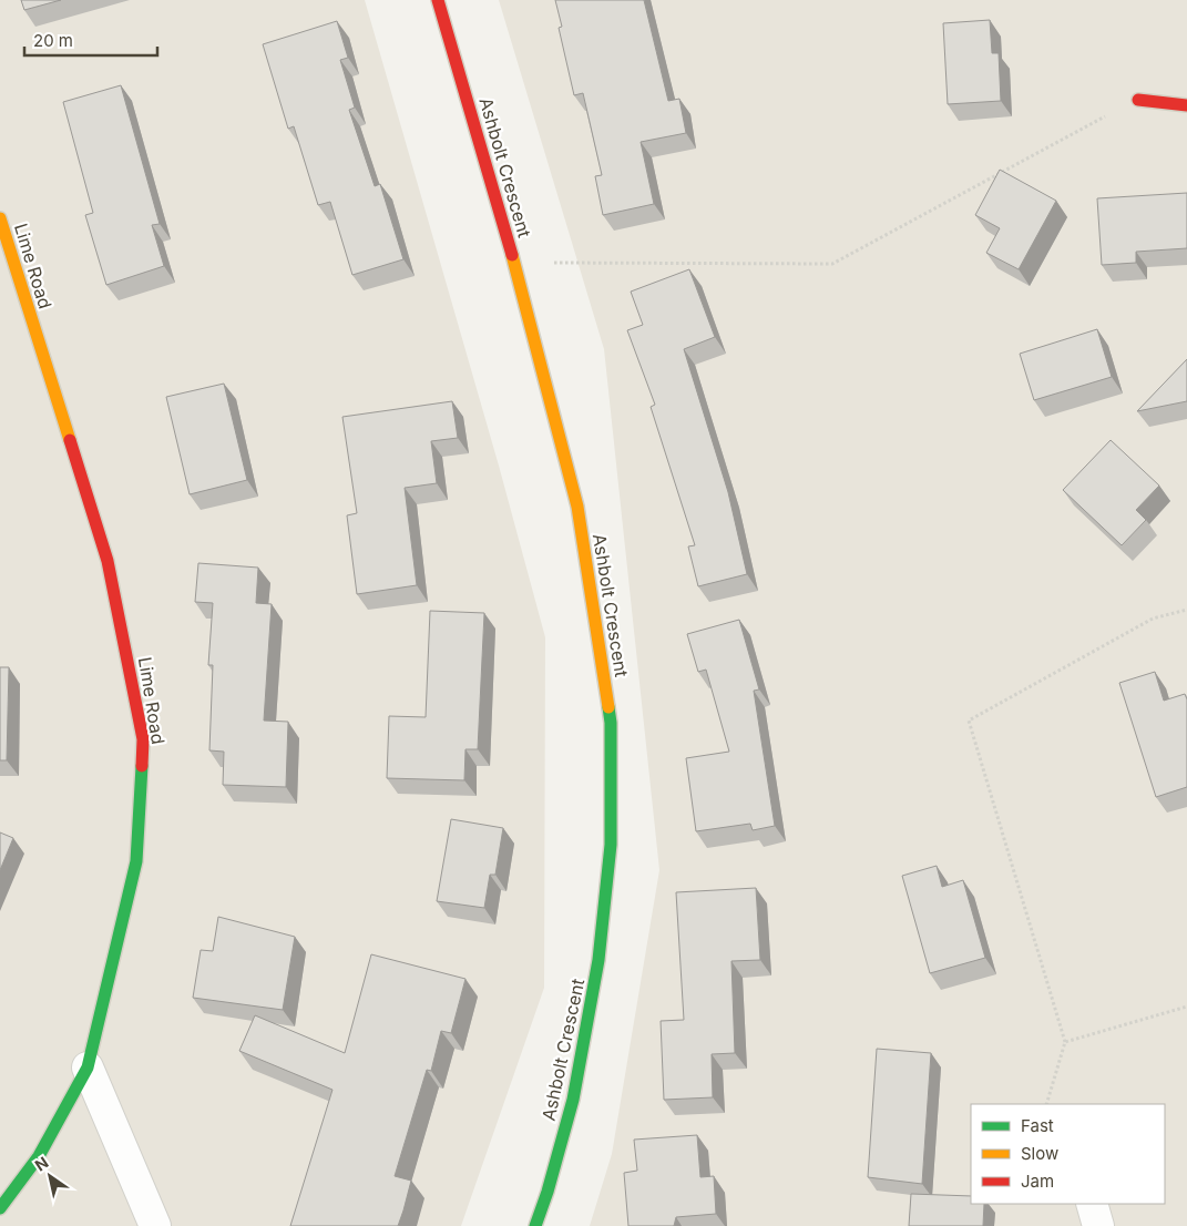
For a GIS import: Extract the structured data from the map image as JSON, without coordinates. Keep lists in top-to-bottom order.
{
  "streets": {
    "street": ["Ashbolt Crescent", "Lime Road"]
  },
  "legend": ["Fast", "Slow", "Jam"],
  "scale_bar": "20 m",
  "north": "top left"
}
